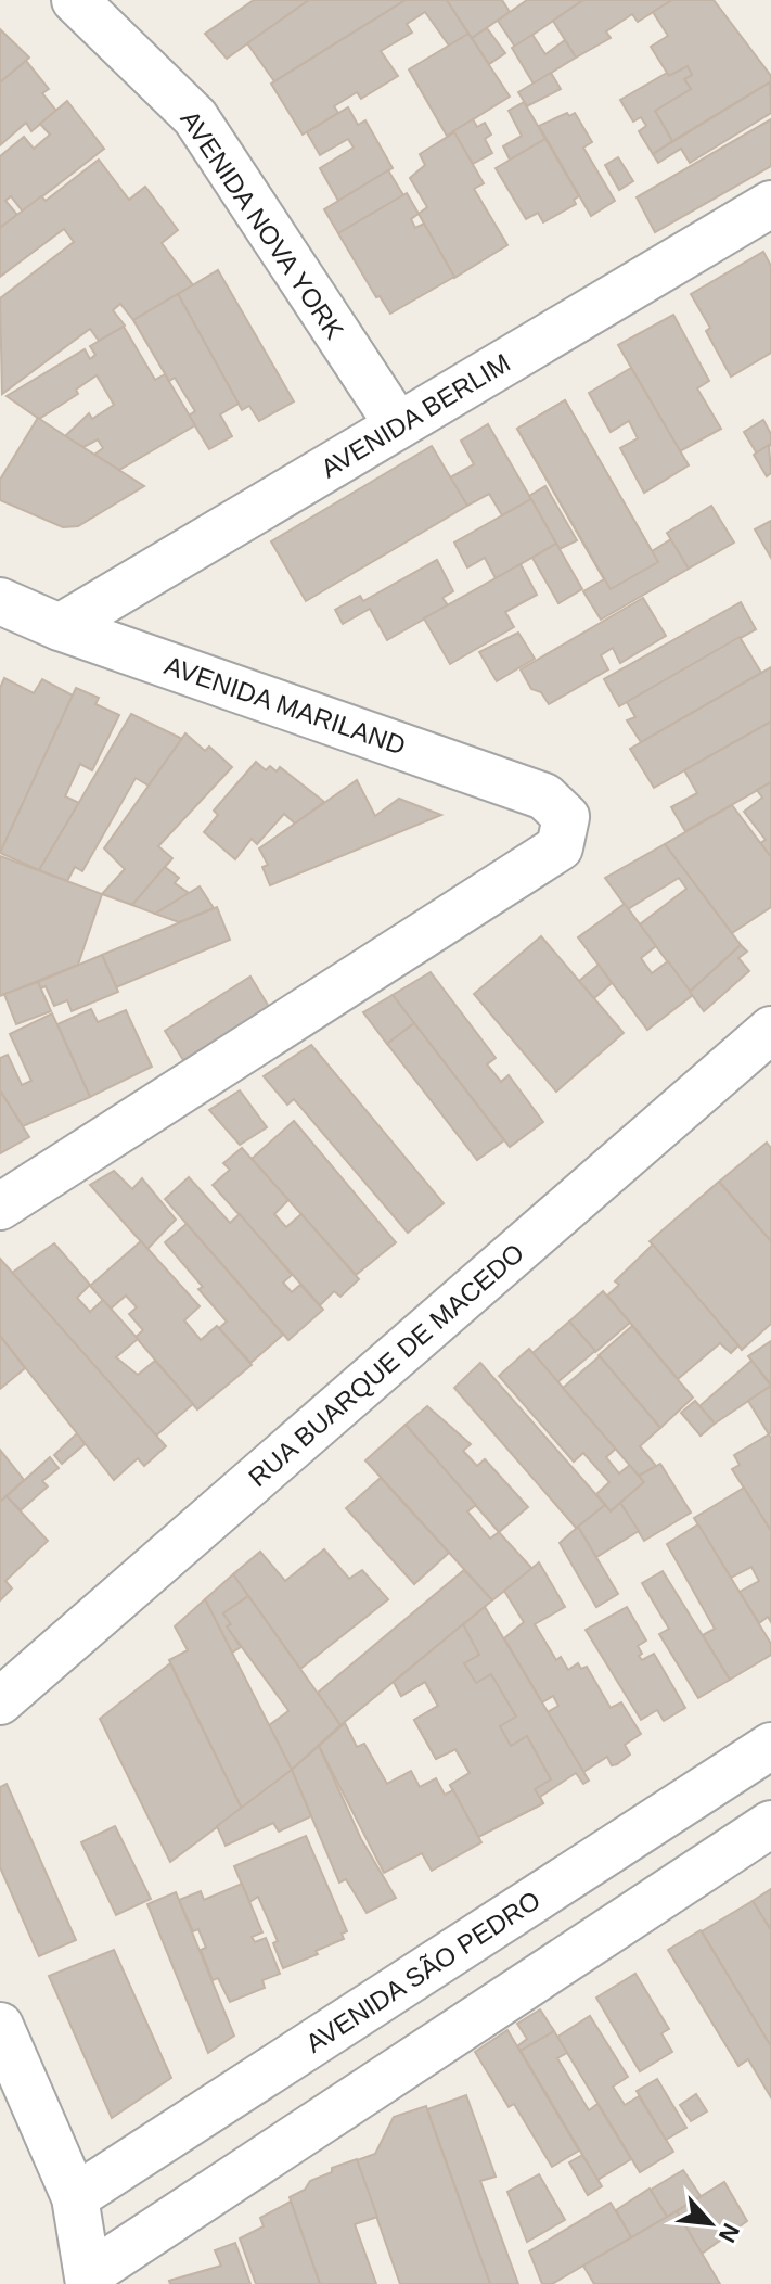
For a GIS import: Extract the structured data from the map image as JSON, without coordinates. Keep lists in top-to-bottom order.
{
  "streets": {
    "street": [
      "AVENIDA NOVA YORK",
      "AVENIDA BERLIM",
      "AVENIDA MARILAND",
      "RUA BUARQUE DE MACEDO",
      "AVENIDA SÃO PEDRO"
    ]
  },
  "crossings": [
    ["AVENIDA NOVA YORK", "AVENIDA BERLIM"],
    ["AVENIDA BERLIM", "AVENIDA MARILAND"]
  ],
  "north": "bottom right"
}
